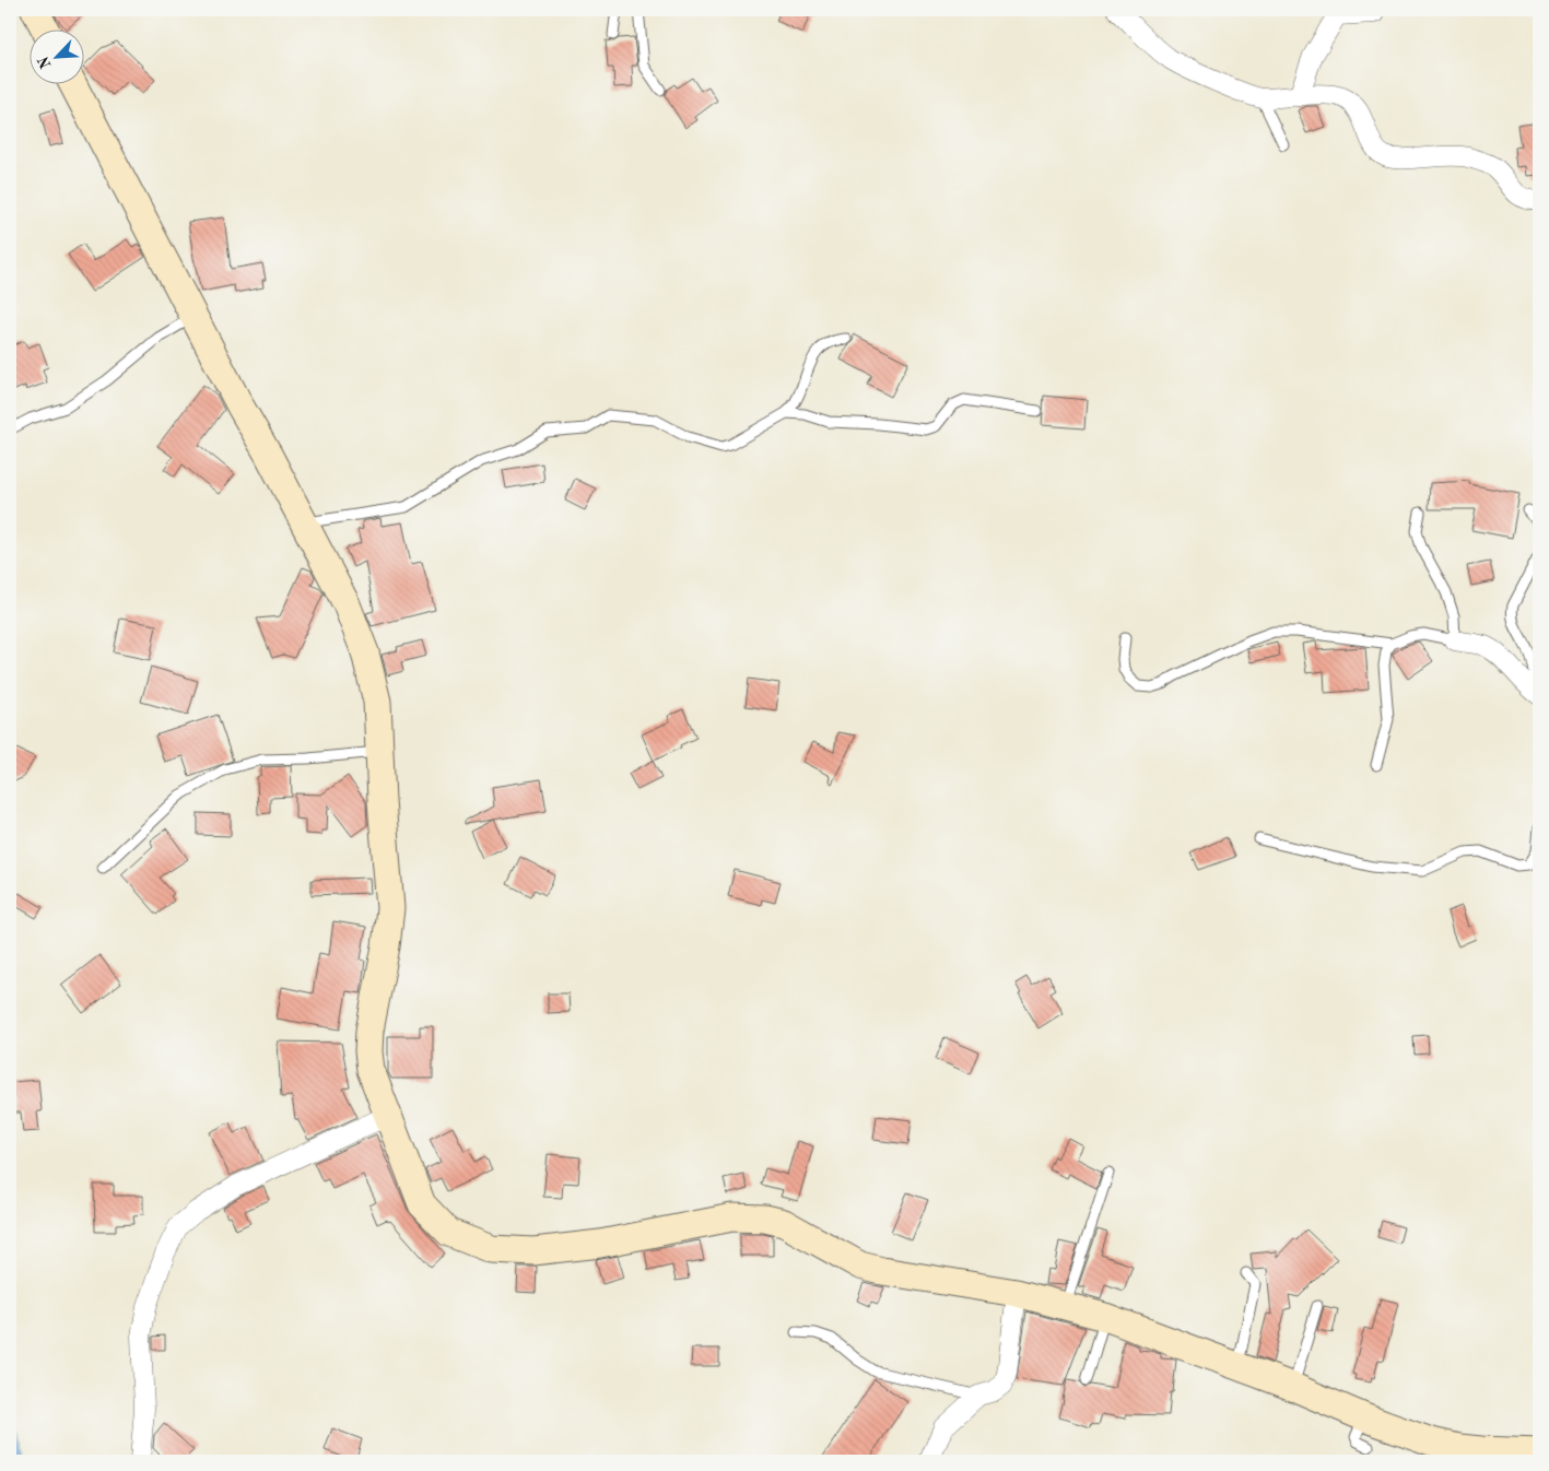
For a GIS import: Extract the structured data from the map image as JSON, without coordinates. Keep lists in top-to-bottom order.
{
  "north": "bottom left"
}
